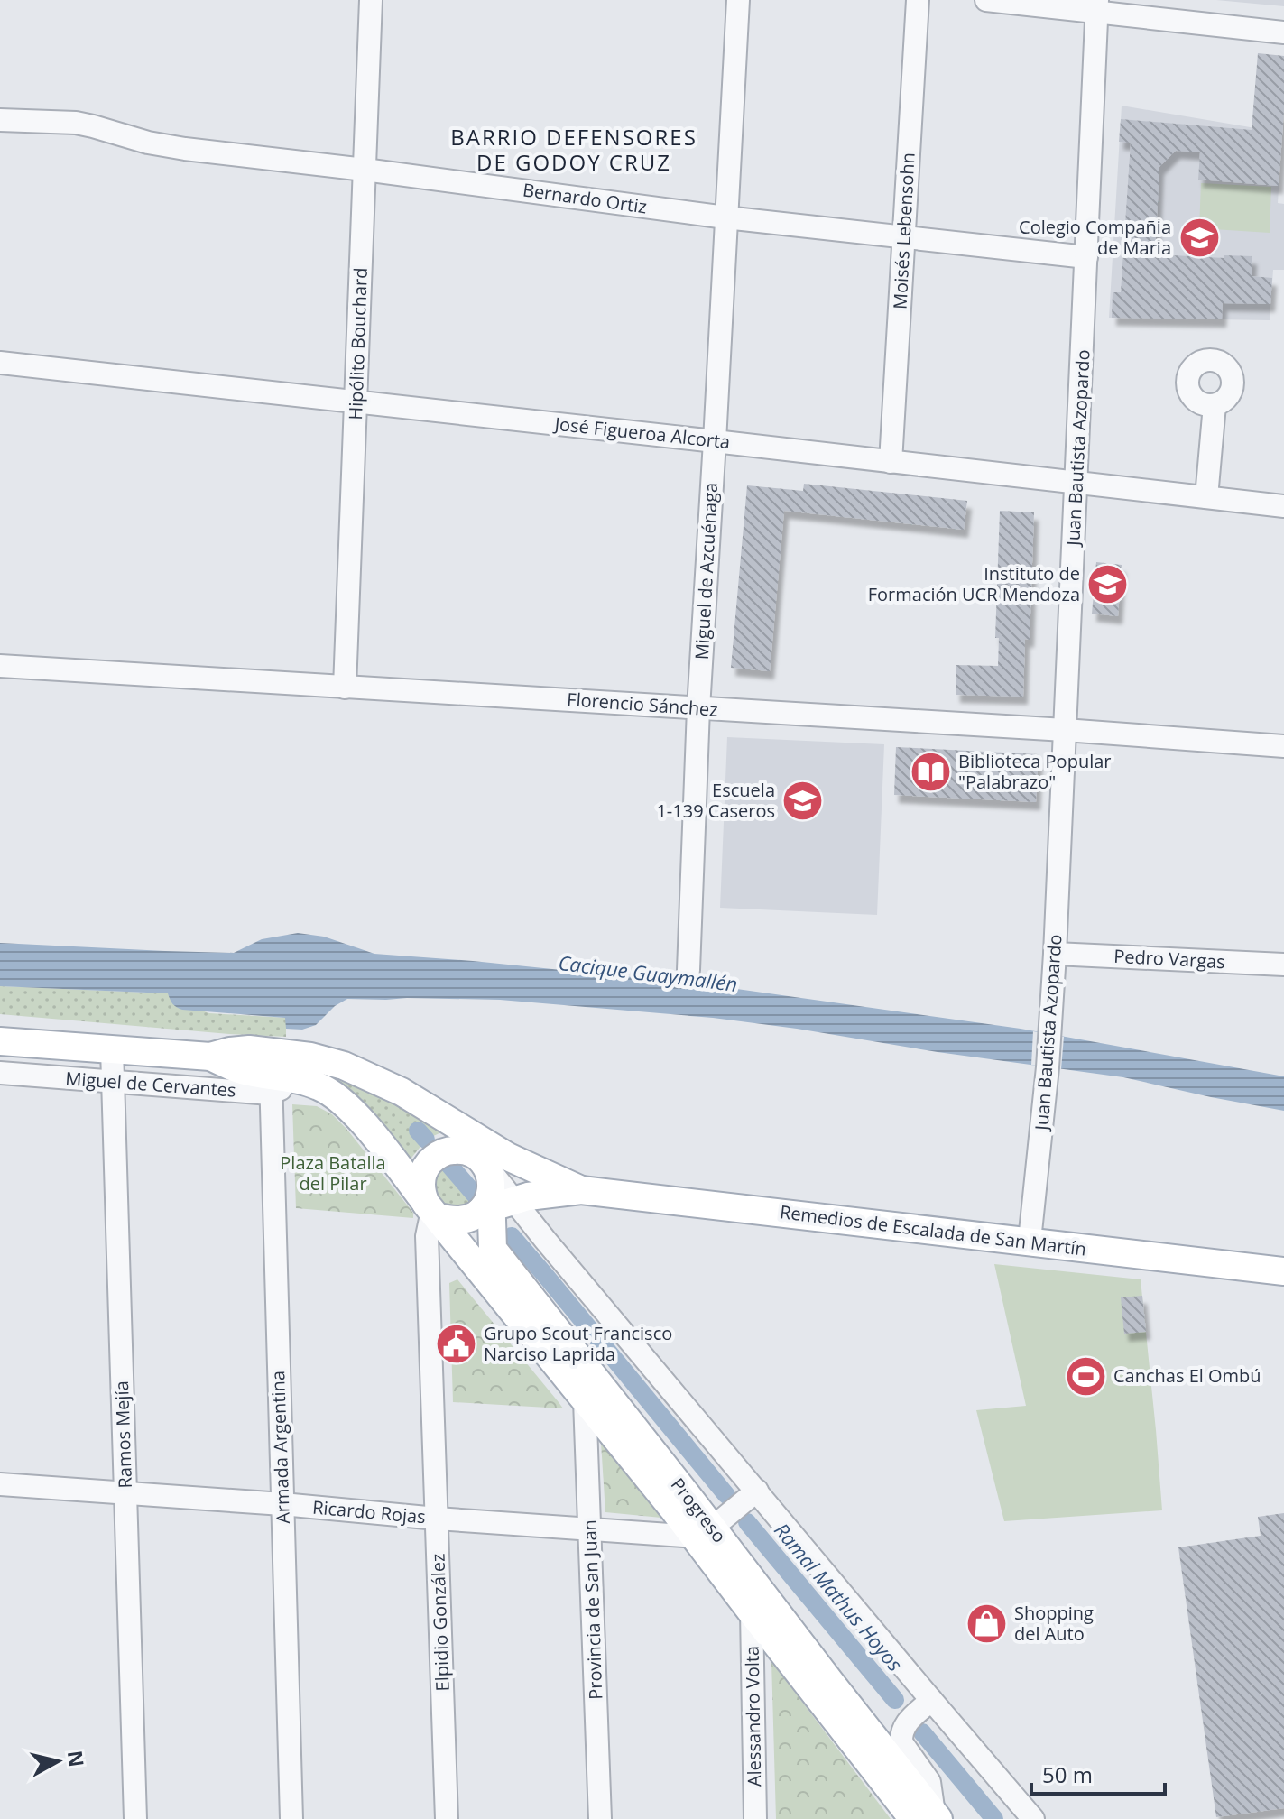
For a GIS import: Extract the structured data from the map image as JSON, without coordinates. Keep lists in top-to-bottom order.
{
  "streets": {
    "main road": ["Miguel de Cervantes", "Remedios de Escalada de San Martín", "Progreso"],
    "street": [
      "Bernardo Ortiz",
      "Moisés Lebensohn",
      "Hipólito Bouchard",
      "José Figueroa Alcorta",
      "Juan Bautista Azopardo",
      "Miguel de Azcuénaga",
      "Florencio Sánchez",
      "Pedro Vargas",
      "Ramos Mejía",
      "Armada Argentina",
      "Ricardo Rojas",
      "Provincia de San Juan",
      "Elpidio González",
      "Alessandro Volta"
    ]
  },
  "crossings": [
    ["Bernardo Ortiz", "Moisés Lebensohn"],
    ["Bernardo Ortiz", "Hipólito Bouchard"],
    ["Bernardo Ortiz", "Juan Bautista Azopardo"],
    ["Bernardo Ortiz", "Miguel de Azcuénaga"],
    ["Moisés Lebensohn", "José Figueroa Alcorta"],
    ["Hipólito Bouchard", "José Figueroa Alcorta"],
    ["Hipólito Bouchard", "Florencio Sánchez"],
    ["José Figueroa Alcorta", "Juan Bautista Azopardo"],
    ["José Figueroa Alcorta", "Miguel de Azcuénaga"],
    ["Juan Bautista Azopardo", "Florencio Sánchez"],
    ["Juan Bautista Azopardo", "Pedro Vargas"],
    ["Juan Bautista Azopardo", "Remedios de Escalada de San Martín"],
    ["Miguel de Azcuénaga", "Florencio Sánchez"],
    ["Miguel de Cervantes", "Remedios de Escalada de San Martín"],
    ["Miguel de Cervantes", "Ramos Mejía"],
    ["Miguel de Cervantes", "Armada Argentina"],
    ["Miguel de Cervantes", "Progreso"],
    ["Miguel de Cervantes", "Elpidio González"],
    ["Remedios de Escalada de San Martín", "Progreso"],
    ["Ramos Mejía", "Ricardo Rojas"],
    ["Armada Argentina", "Ricardo Rojas"],
    ["Progreso", "Ricardo Rojas"],
    ["Progreso", "Provincia de San Juan"],
    ["Progreso", "Elpidio González"],
    ["Progreso", "Alessandro Volta"],
    ["Ricardo Rojas", "Provincia de San Juan"],
    ["Ricardo Rojas", "Elpidio González"]
  ],
  "districts": ["BARRIO DEFENSORES DE GODOY CRUZ"],
  "water": ["Cacique Guaymallén", "Ramal Mathus Hoyos"],
  "parks": ["Plaza Batalla del Pilar"],
  "places": {
    "school or university": ["Colegio Compañia de Maria", "Instituto de Formación UCR Mendoza", "Escuela 1-139 Caseros"],
    "library": ["Biblioteca Popular \"Palabrazo\""],
    "public building": ["Grupo Scout Francisco Narciso Laprida"],
    "sports": ["Canchas El Ombú"],
    "shop": ["Shopping del Auto"]
  },
  "scale_bar": "50 m",
  "north": "right"
}
